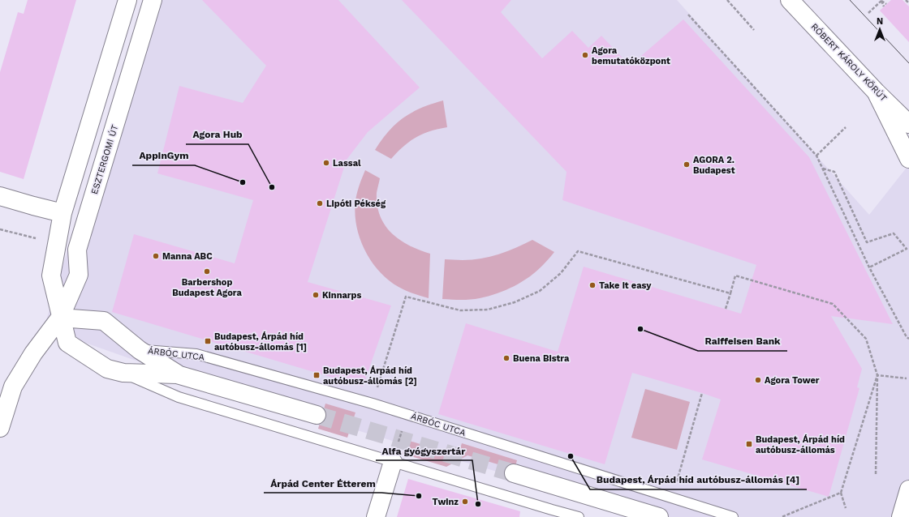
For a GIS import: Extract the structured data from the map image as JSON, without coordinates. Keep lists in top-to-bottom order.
{
  "streets": {
    "street": ["RÓBERT KÁROLY KÖRÚT", "ESZTERGOMI ÚT", "ÁRBÓC UTCA"]
  },
  "crossings": [
    ["ESZTERGOMI ÚT", "ÁRBÓC UTCA"]
  ],
  "places": {
    "other": [
      "Agora bemutatóközpont",
      "Lassal",
      "AGORA 2. Budapest",
      "AppInGym",
      "Agora Hub",
      "Lipóti Pékség",
      "Manna ABC",
      "Barbershop Budapest Agora",
      "Take it easy",
      "Kinnarps",
      "Raiffeisen Bank",
      "Buena Bistra",
      "Agora Tower",
      "Budapest, Árpád híd autóbusz-állomás [4]",
      "Árpád Center Étterem",
      "Twinz",
      "Alfa gyógyszertár"
    ],
    "transit": ["Budapest, Árpád híd autóbusz-állomás [1]", "Budapest, Árpád híd autóbusz-állomás [2]", "Budapest, Árpád híd autóbusz-állomás"]
  },
  "north": "top"
}
